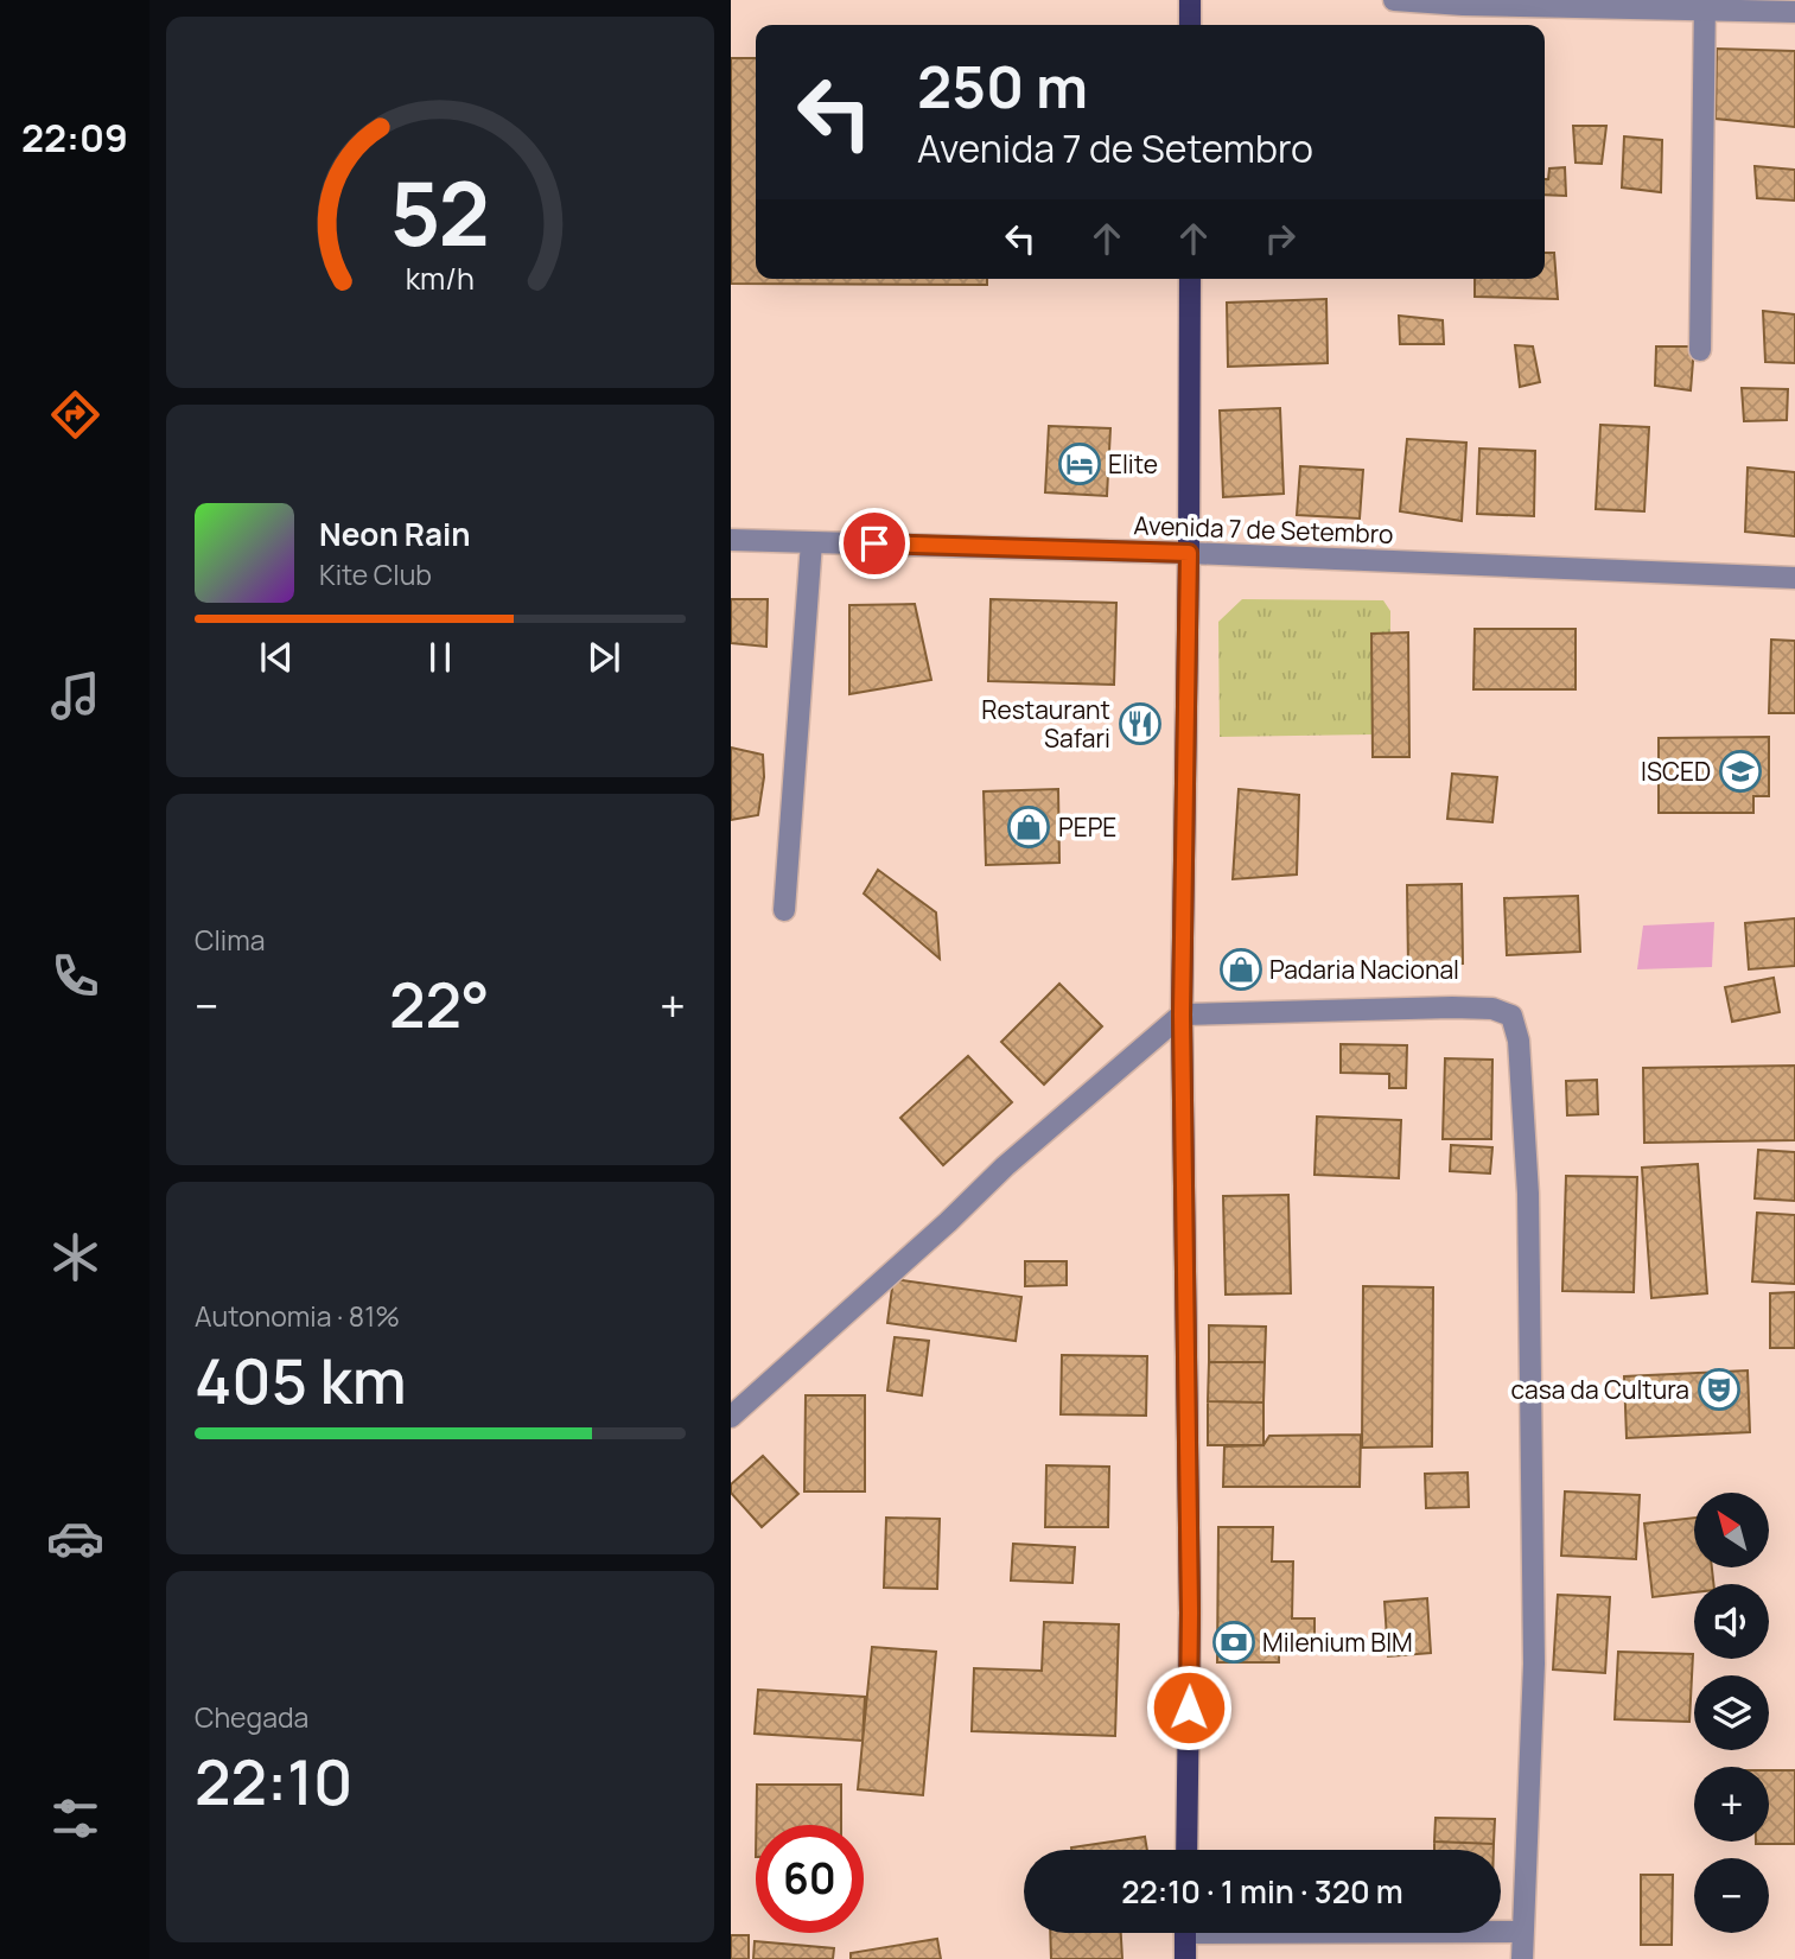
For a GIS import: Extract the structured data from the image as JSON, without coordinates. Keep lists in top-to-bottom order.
{
  "streets": {
    "street": ["Avenida 7 de Setembro"]
  },
  "places": {
    "hotel": ["Elite"],
    "restaurant": ["Restaurant Safari"],
    "school or university": ["ISCED"],
    "shop": ["PEPE", "Padaria Nacional"],
    "theatre": ["casa da Cultura"],
    "bank": ["Milenium BIM"]
  },
  "north": "top left",
  "page": {
    "tabs": "22:09",
    "turn": ["250 m", "Avenida 7 de Setembro"],
    "song": ["Neon Rain", "Kite Club"],
    "tile": [
      "Clima",
      ["Autonomia · 81%", "405 km"],
      ["Chegada", "22:10"]
    ],
    "heat": ["−", "22°", "+"],
    "map_buttons": ["+", "−"],
    "limit": "60",
    "trip": "22:10 · 1 min · 320 m",
    "gauge": ["52", "km/h"]
  }
}
